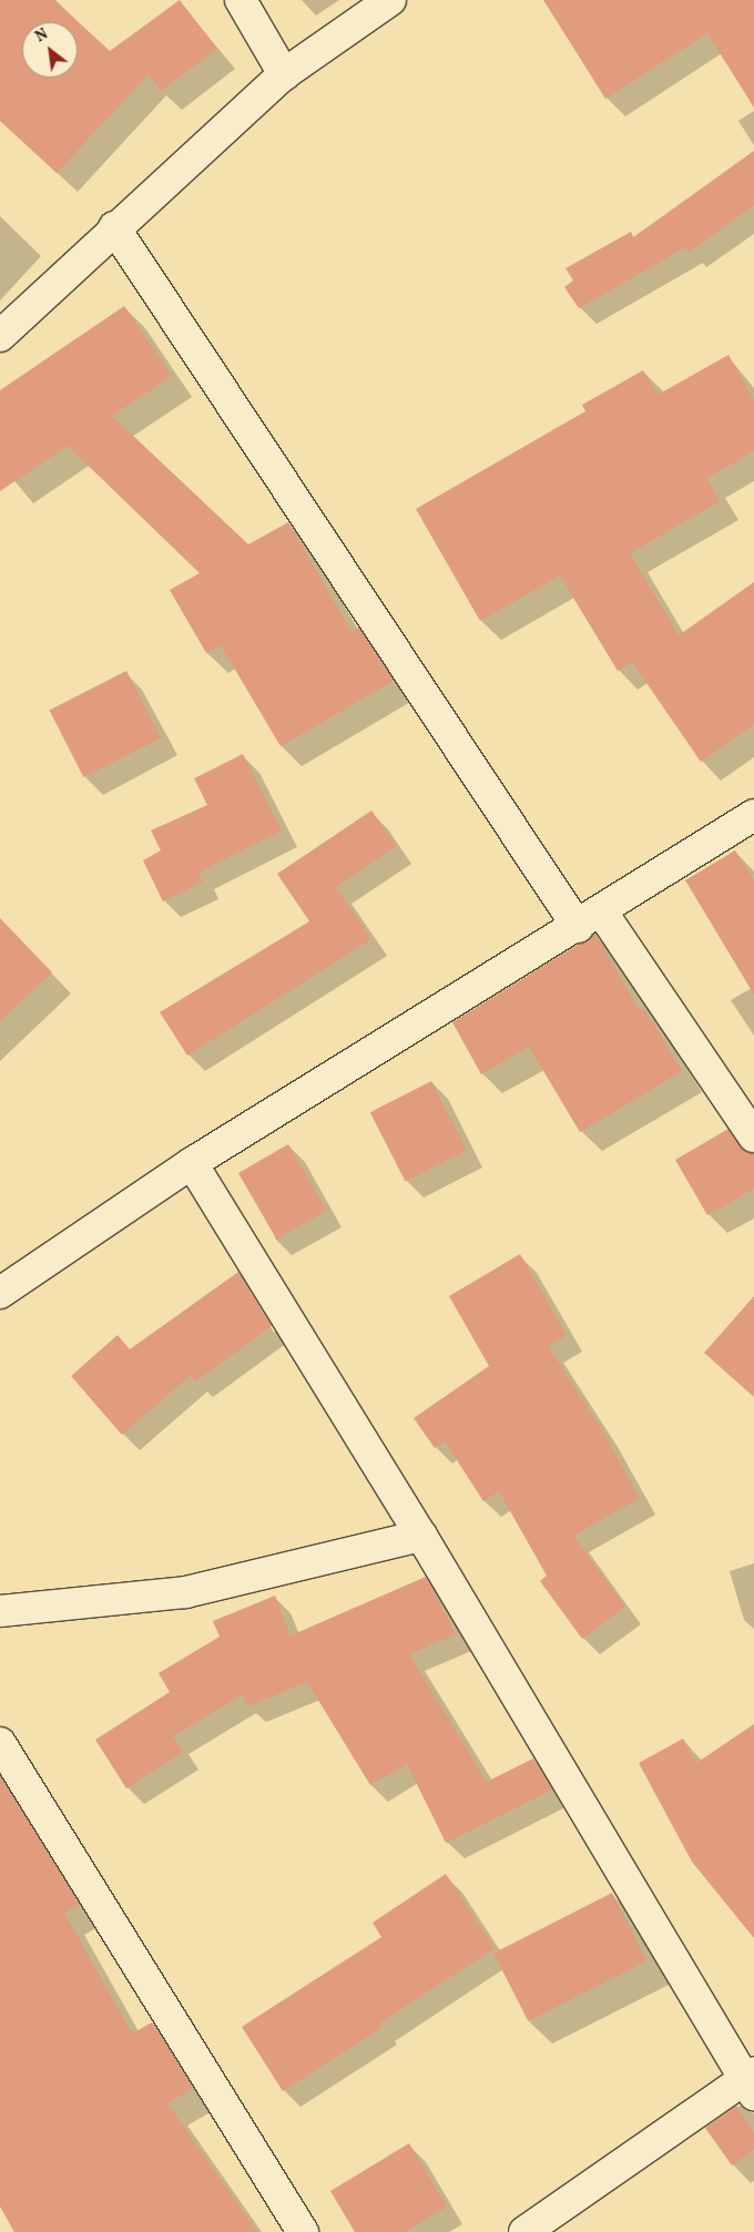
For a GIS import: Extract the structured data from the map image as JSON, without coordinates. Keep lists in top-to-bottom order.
{
  "north": "top left"
}
